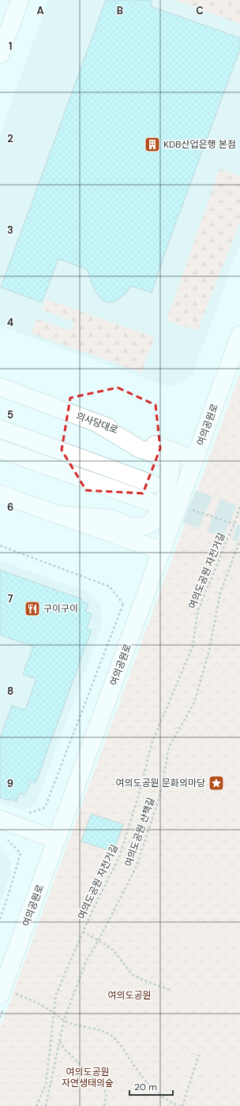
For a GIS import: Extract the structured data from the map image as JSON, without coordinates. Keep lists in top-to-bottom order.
{
  "streets": {
    "main road": ["의사당대로", "여의공원로"],
    "path": ["여의도공원 자전거길", "여의도공원 산책길"]
  },
  "crossings": [
    ["의사당대로", "여의공원로"]
  ],
  "parks": ["여의도공원", "여의도공원 자연생태의숲"],
  "places": {
    "building": ["KDB산업은행 본점"],
    "restaurant": ["구이구이"],
    "place": ["여의도공원 문화의마당"]
  },
  "scale_bar": "20 m",
  "grid": {
    "columns": ["A", "B", "C"],
    "rows": [
      "1",
      "2",
      "3",
      "4",
      "5",
      "6",
      "7",
      "8",
      "9"
    ]
  }
}
